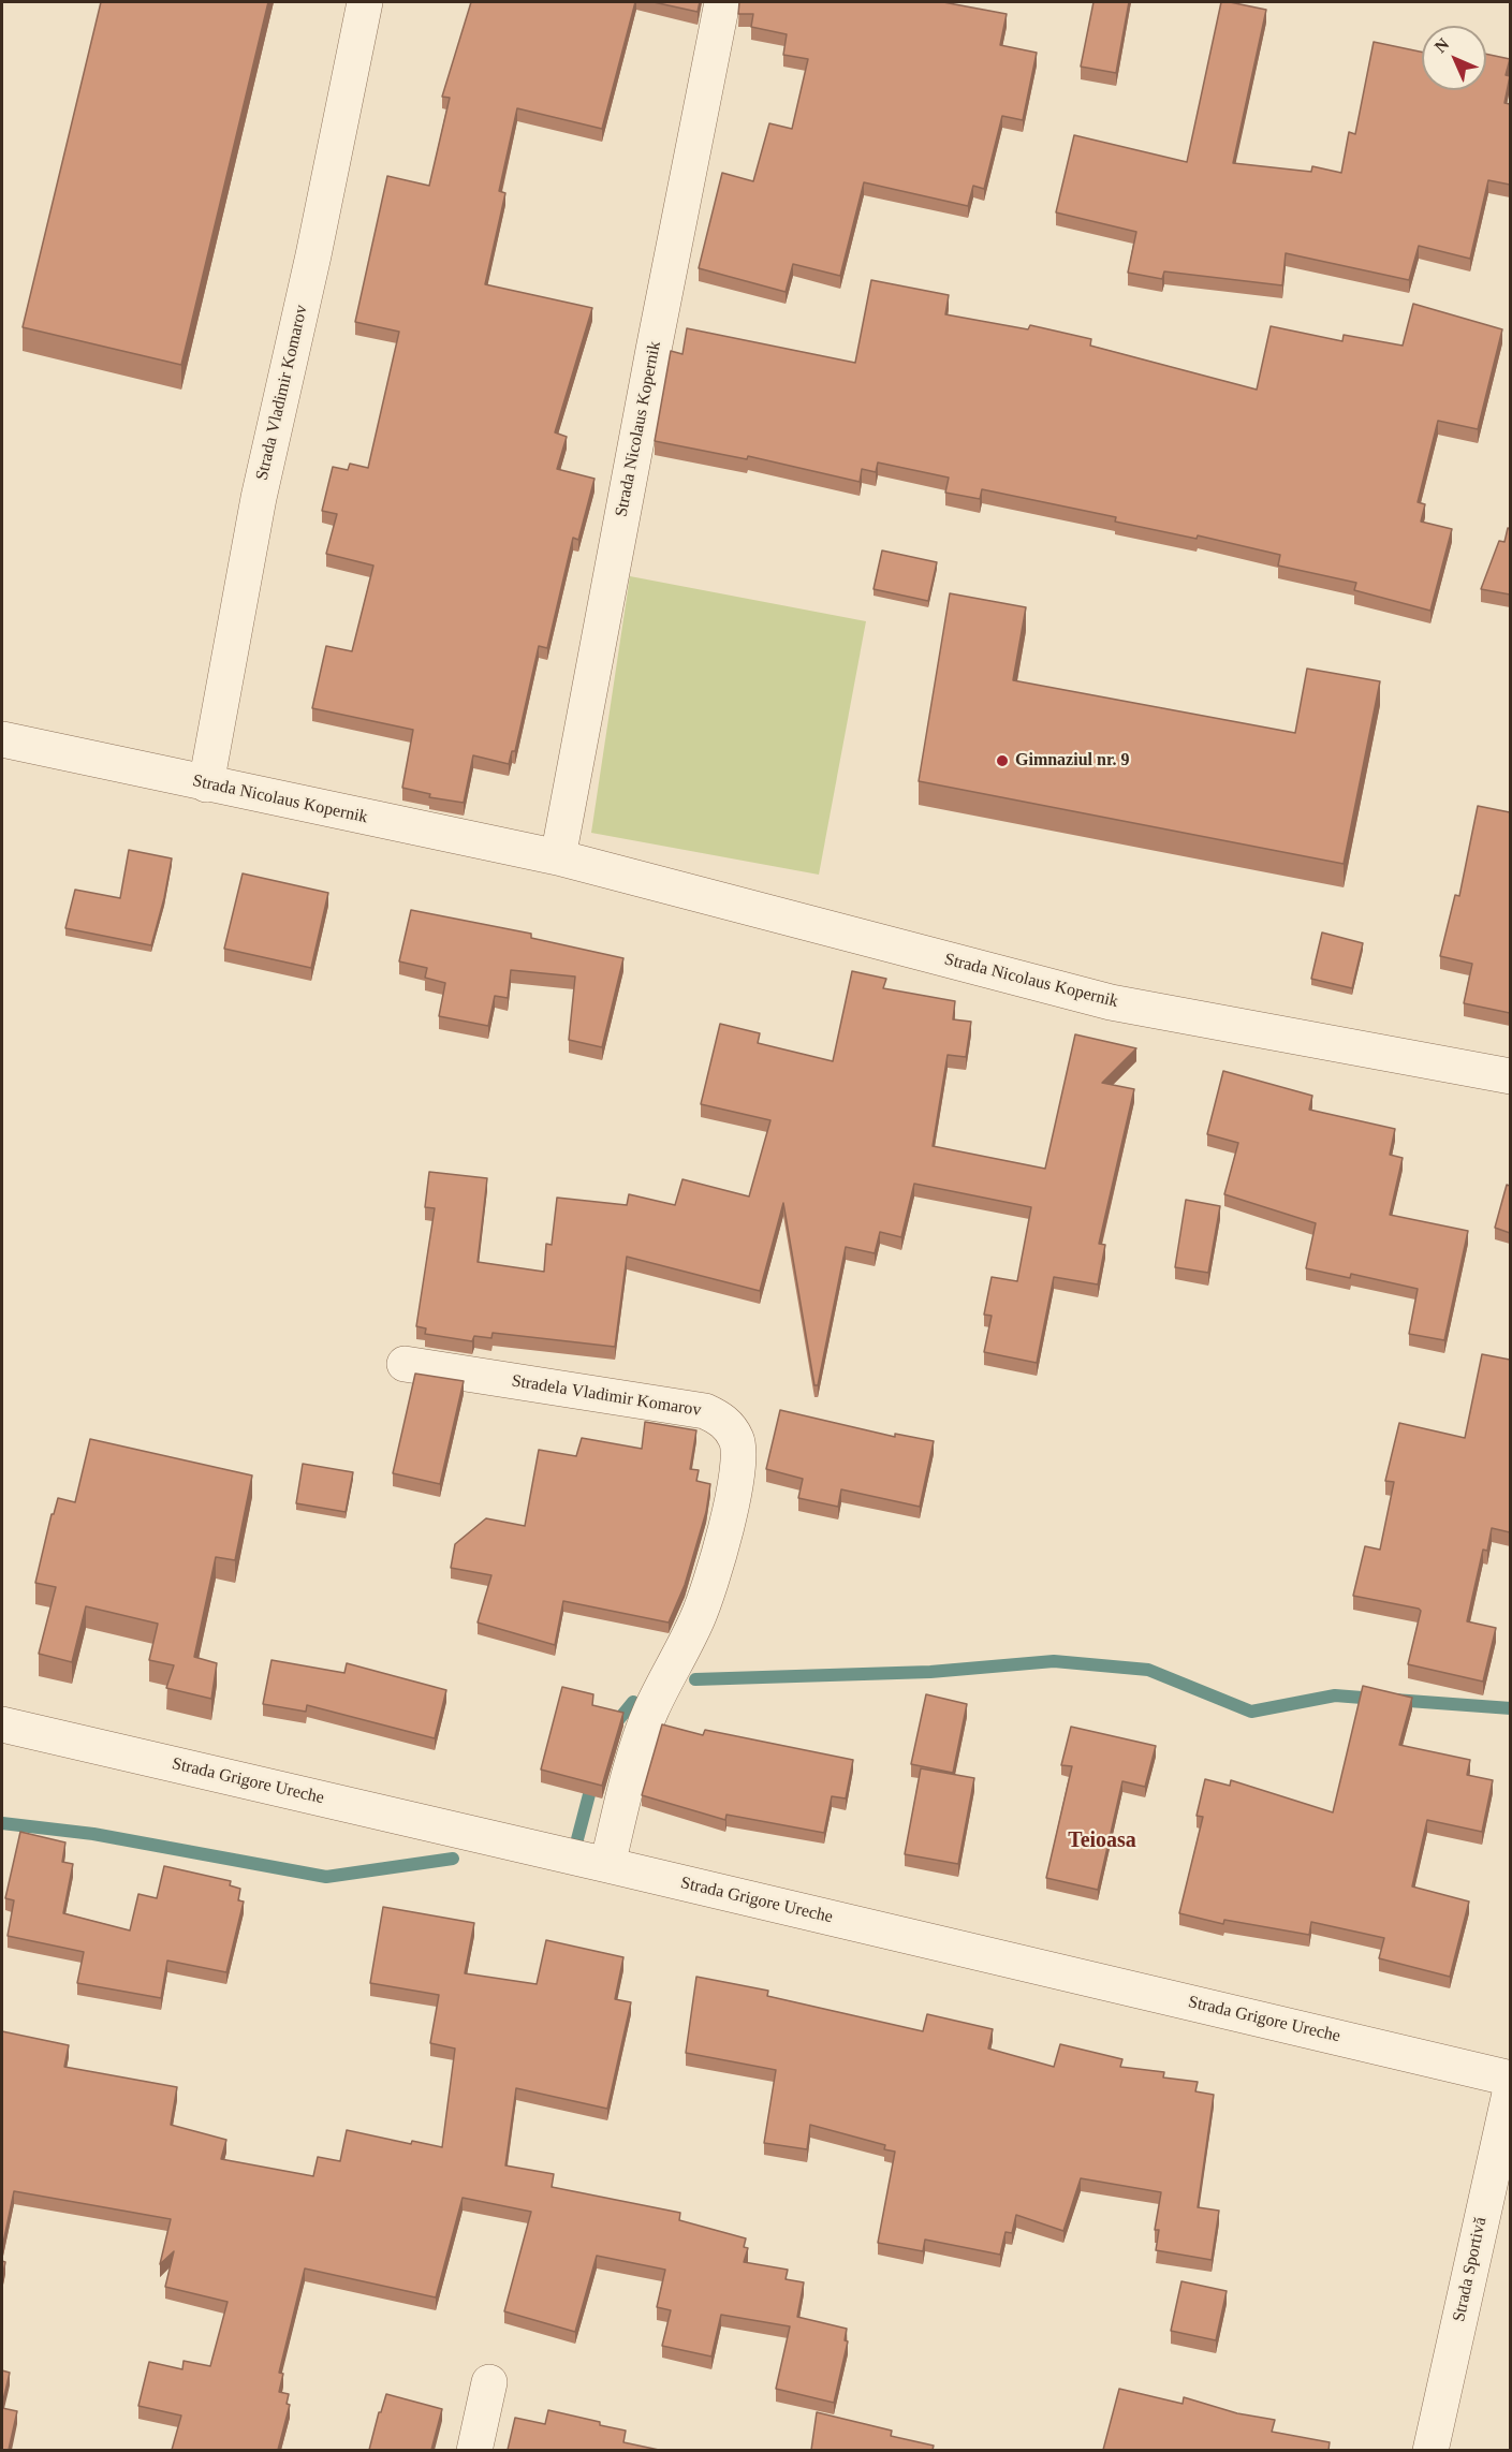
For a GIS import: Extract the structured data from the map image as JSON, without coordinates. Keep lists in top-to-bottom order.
{
  "streets": {
    "street": [
      "Strada Vladimir Komarov",
      "Strada Nicolaus Kopernik",
      "Stradela Vladimir Komarov",
      "Strada Grigore Ureche",
      "Strada Sportivă"
    ]
  },
  "crossings": [
    ["Strada Vladimir Komarov", "Strada Nicolaus Kopernik"],
    ["Stradela Vladimir Komarov", "Strada Grigore Ureche"]
  ],
  "districts": ["Teioasa"],
  "places": ["Gimnaziul nr. 9"],
  "north": "top left"
}
